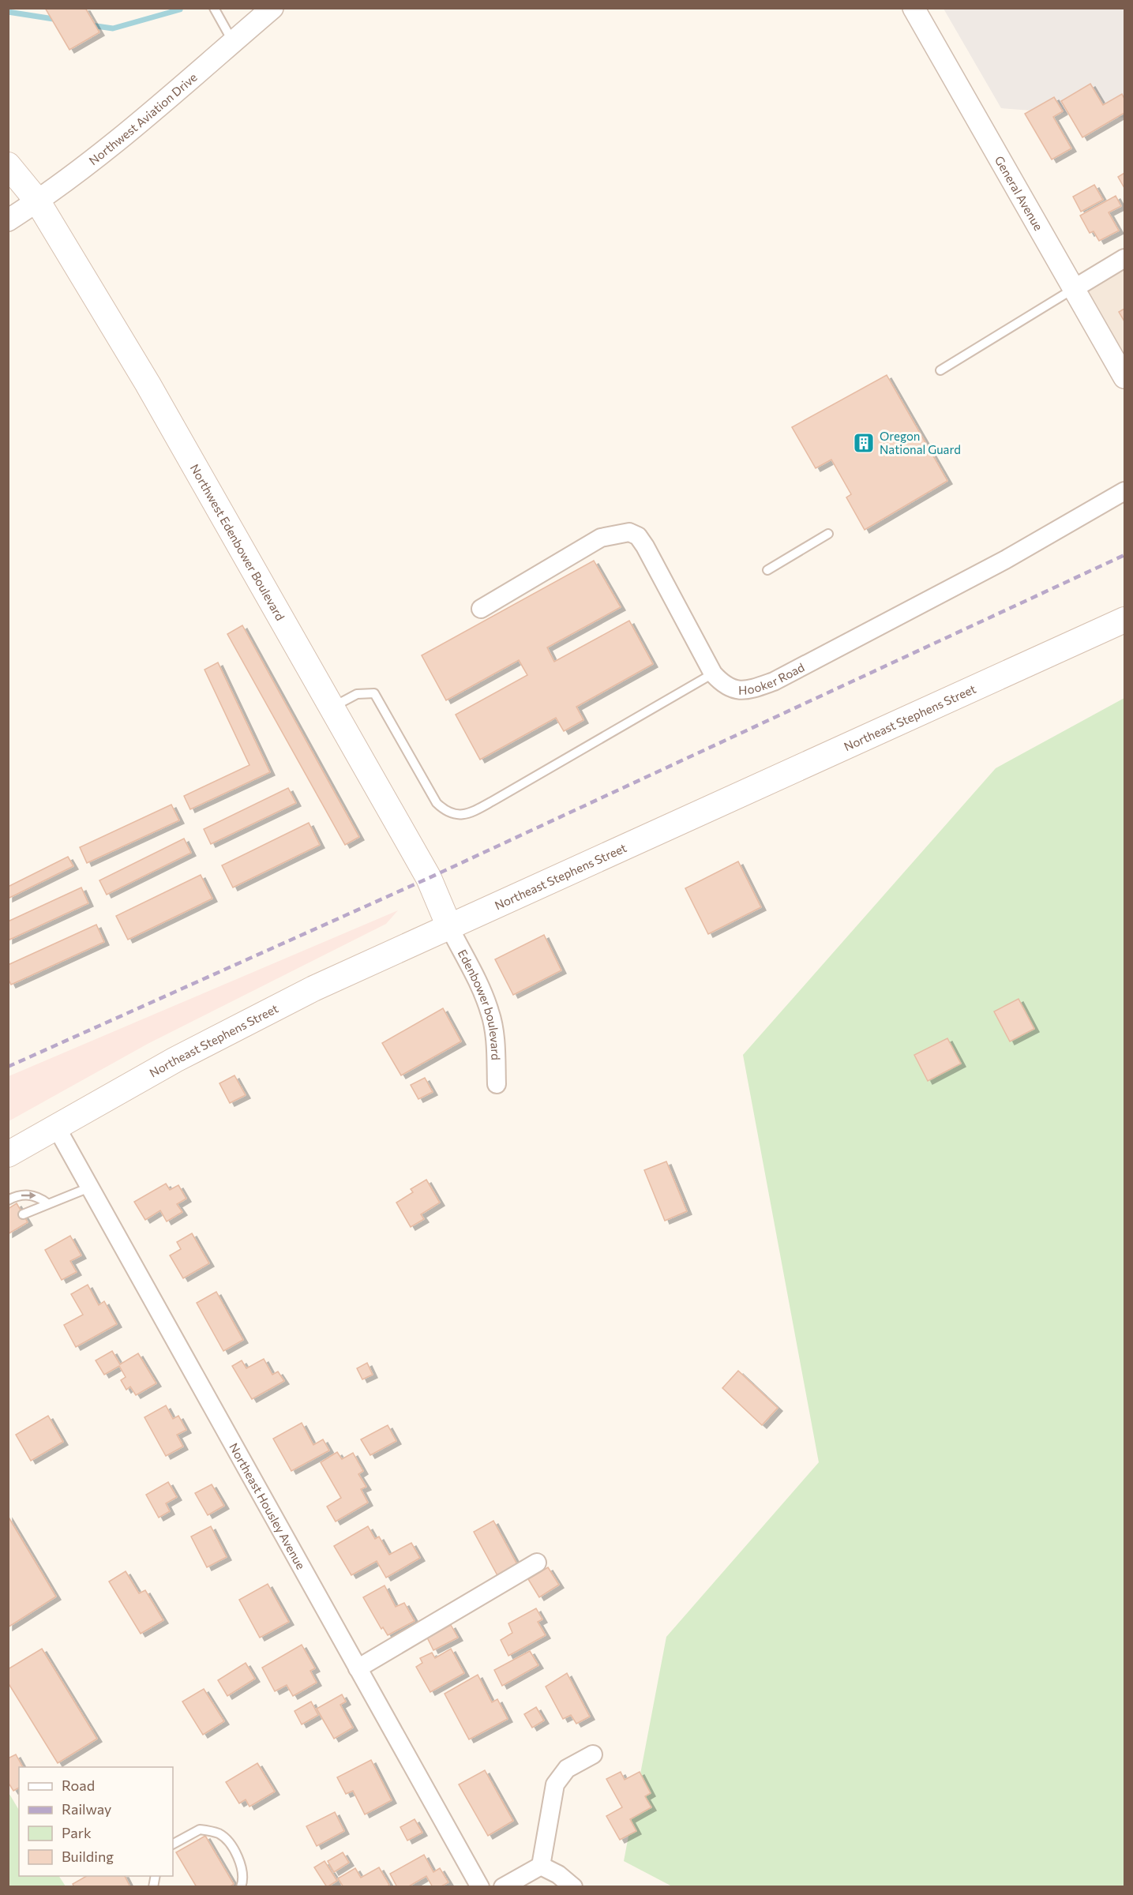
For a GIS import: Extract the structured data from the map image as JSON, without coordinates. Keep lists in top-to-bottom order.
{
  "streets": {
    "main road": ["Northwest Edenbower Boulevard", "Northeast Stephens Street"],
    "street": [
      "Northwest Aviation Drive",
      "General Avenue",
      "Hooker Road",
      "Edenbower boulevard",
      "Northeast Housley Avenue"
    ]
  },
  "crossings": [
    ["Northwest Aviation Drive", "Northwest Edenbower Boulevard"],
    ["Northwest Edenbower Boulevard", "Northeast Stephens Street"],
    ["Northwest Edenbower Boulevard", "Edenbower boulevard"],
    ["Northeast Stephens Street", "Edenbower boulevard"],
    ["Northeast Stephens Street", "Northeast Housley Avenue"]
  ],
  "places": {
    "building": ["Oregon National Guard"]
  },
  "legend": [
    "Road",
    "Railway",
    "Park",
    "Building"
  ]
}
